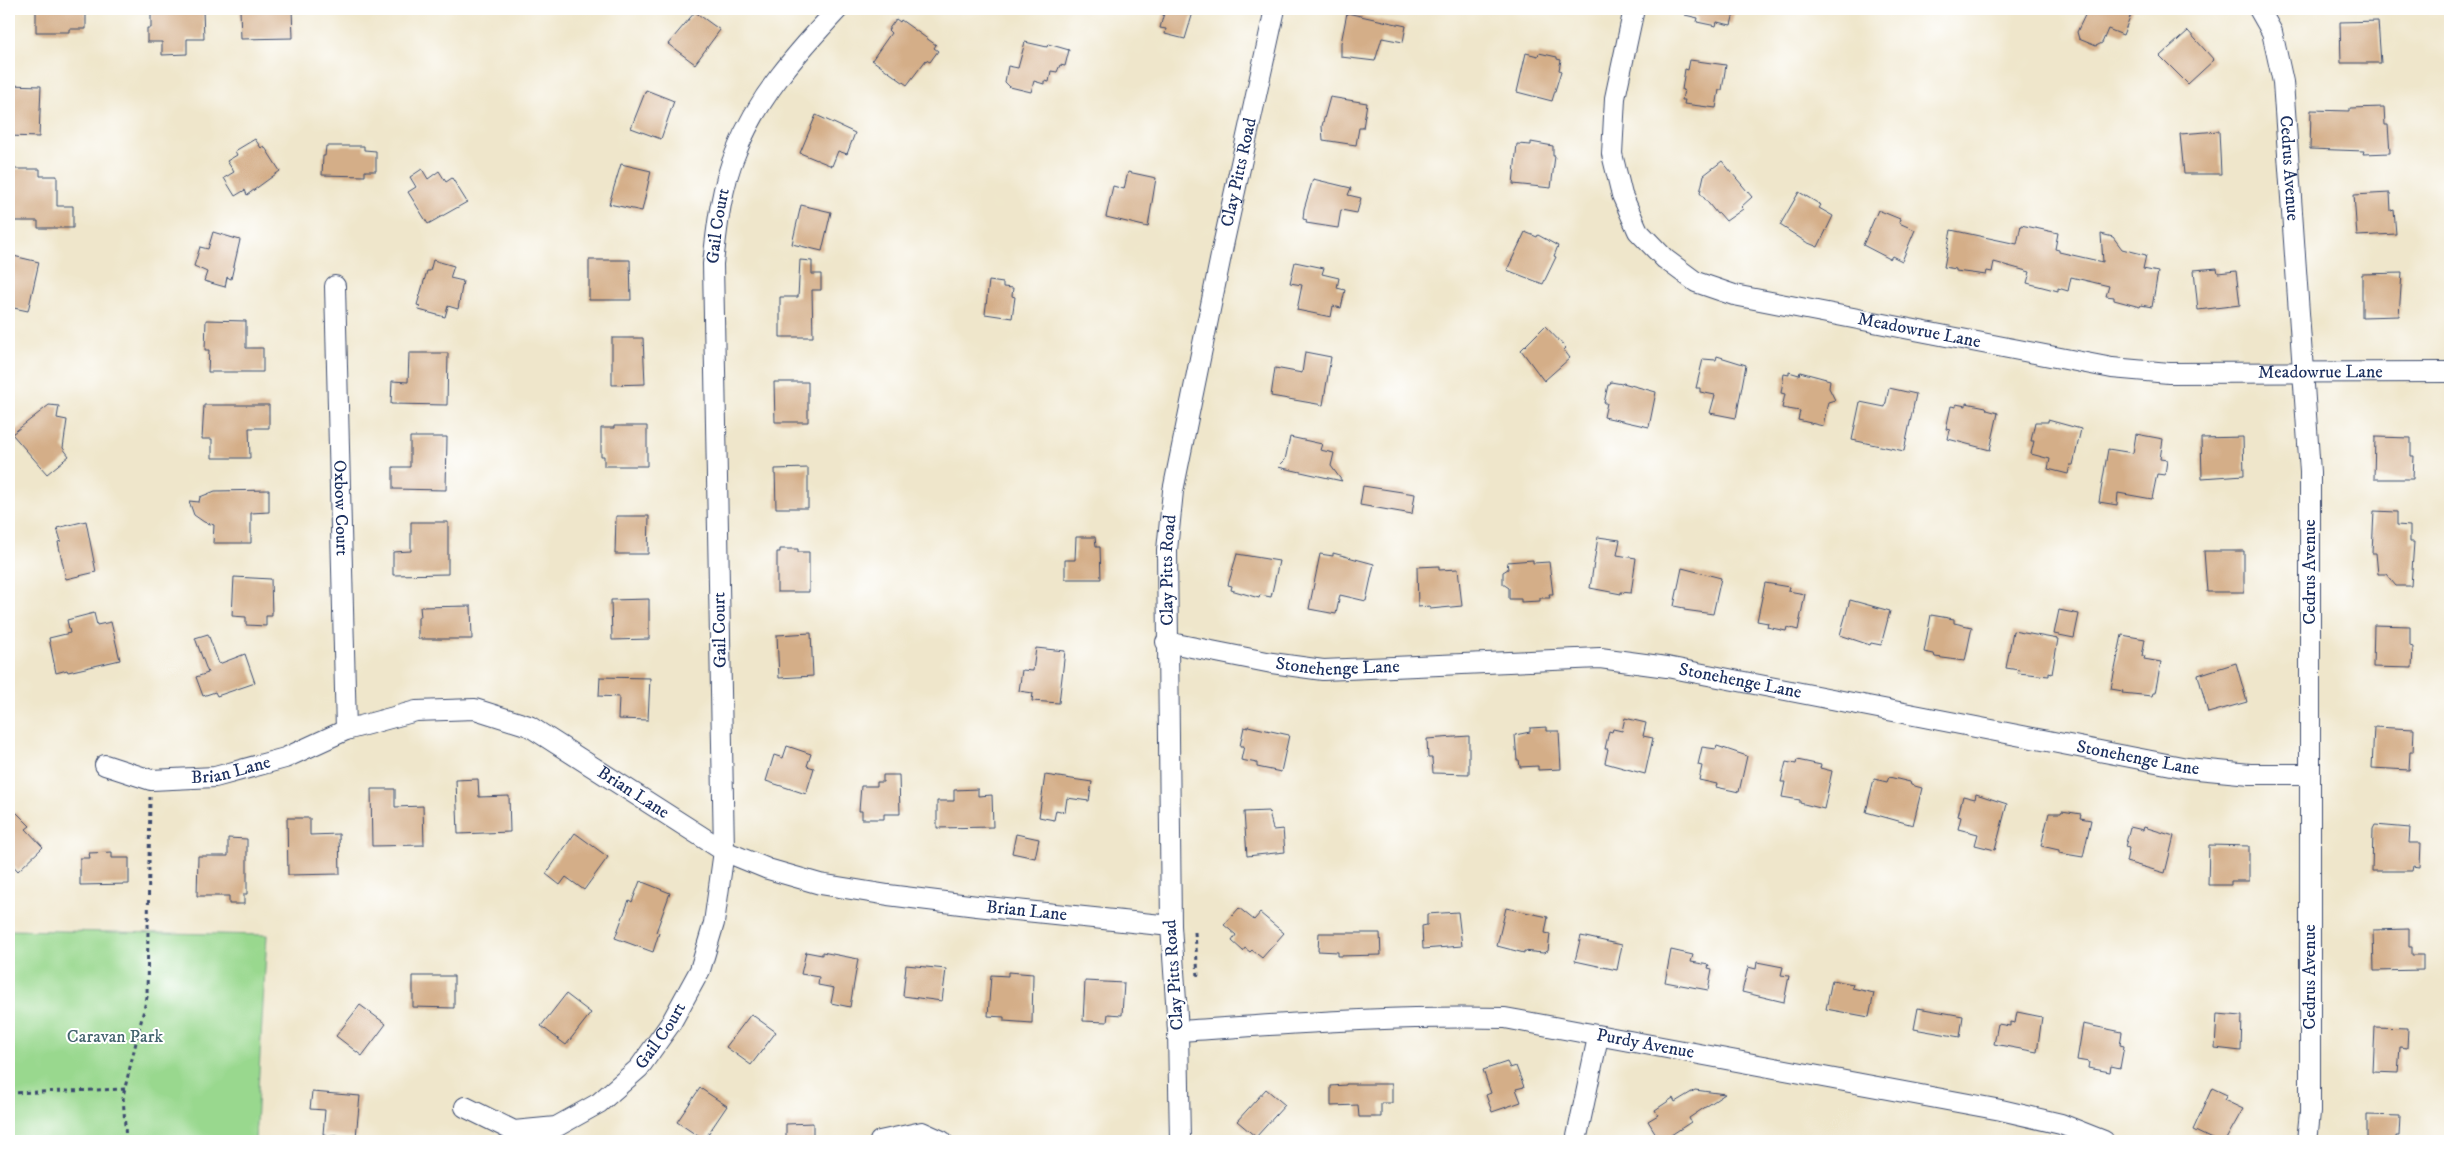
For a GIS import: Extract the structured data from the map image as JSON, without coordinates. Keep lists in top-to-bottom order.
{
  "streets": {
    "street": [
      "Cedrus Avenue",
      "Clay Pitts Road",
      "Gail Court",
      "Meadowrue Lane",
      "Oxbow Court",
      "Stonehenge Lane",
      "Brian Lane",
      "Purdy Avenue"
    ]
  },
  "crossings": [
    ["Cedrus Avenue", "Meadowrue Lane"],
    ["Cedrus Avenue", "Stonehenge Lane"],
    ["Clay Pitts Road", "Stonehenge Lane"],
    ["Clay Pitts Road", "Brian Lane"],
    ["Clay Pitts Road", "Purdy Avenue"],
    ["Gail Court", "Brian Lane"],
    ["Oxbow Court", "Brian Lane"]
  ],
  "parks": ["Caravan Park"]
}
